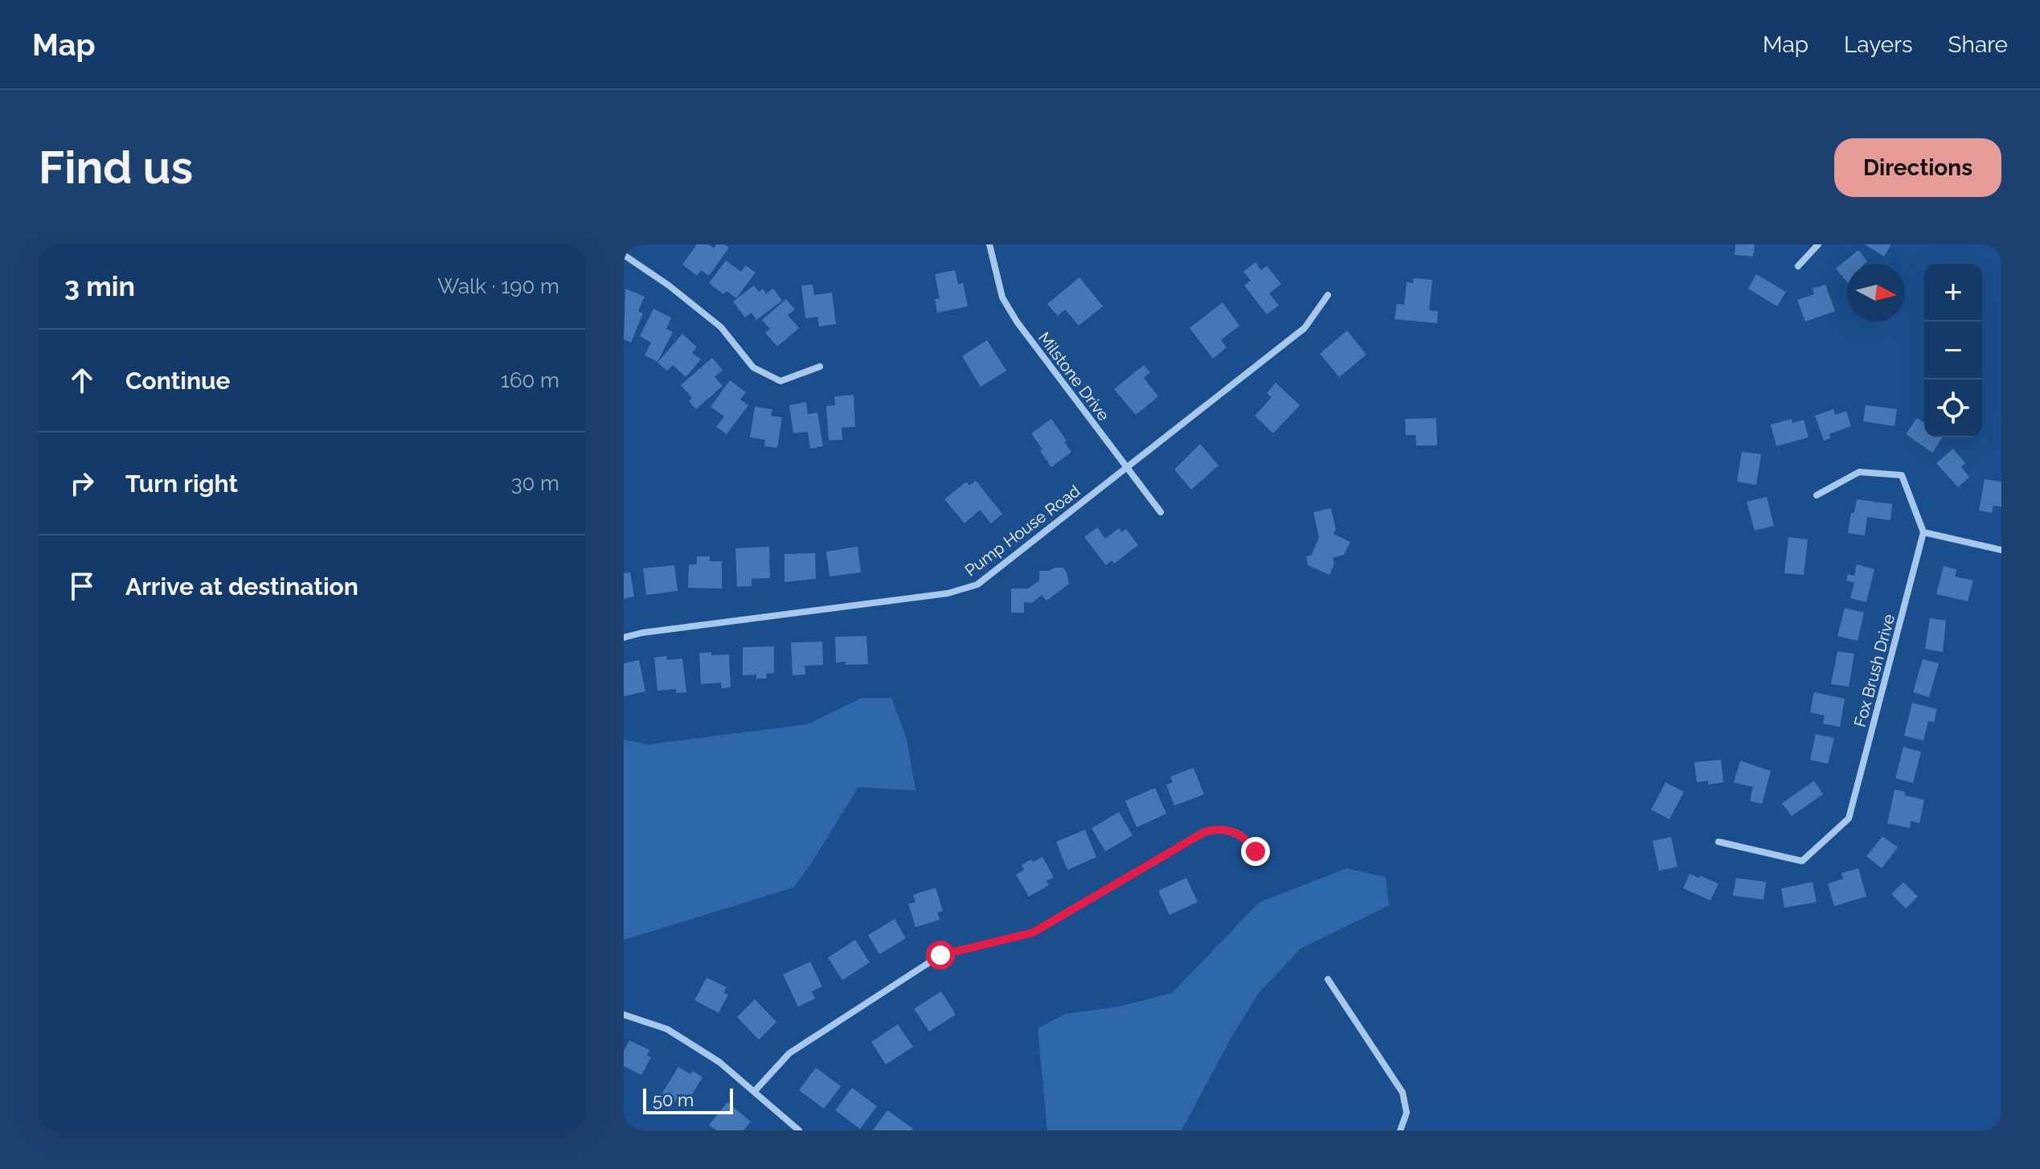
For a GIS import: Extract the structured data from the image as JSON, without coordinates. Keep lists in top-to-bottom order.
{
  "streets": {
    "street": ["Milstone Drive", "Pump House Road", "Fox Brush Drive"]
  },
  "crossings": [
    ["Milstone Drive", "Pump House Road"]
  ],
  "scale_bar": "50 m",
  "north": "right",
  "page": {
    "header": "Map",
    "nav": ["Map", "Layers", "Share"],
    "buttons": "Directions",
    "title": "Find us",
    "heading": ["3 min", "Walk · 190 m"],
    "map_buttons": ["+", "−"],
    "list": [
      ["Continue", "160 m"],
      ["Turn right", "30 m"],
      "Arrive at destination"
    ],
    "scale": "50 m"
  }
}
